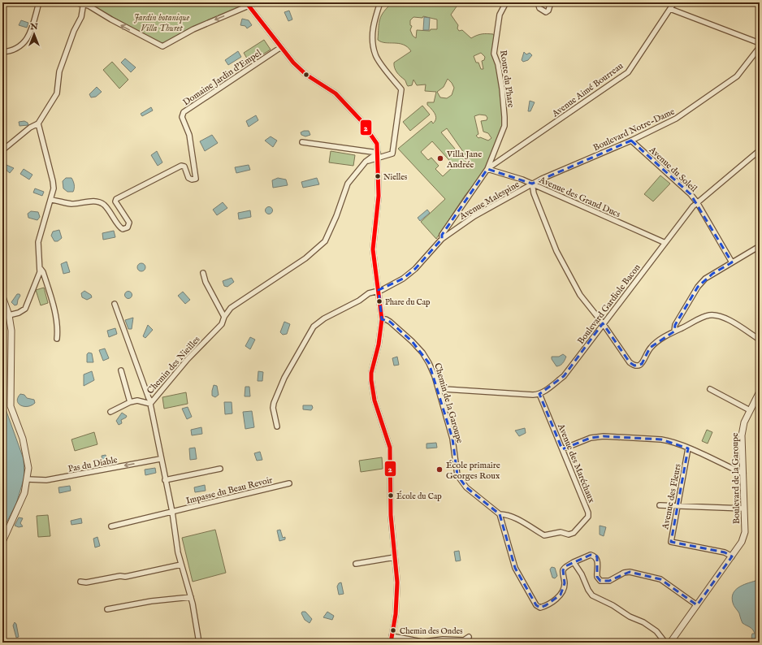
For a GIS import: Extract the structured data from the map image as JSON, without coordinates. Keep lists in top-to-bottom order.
{
  "streets": {
    "street": [
      "Domaine Jardin d'Empel",
      "Route du Phare",
      "Avenue Aimé Bourreau",
      "Boulevard Notre-Dame",
      "Avenue du Soleil",
      "Avenue des Grand Ducs",
      "Avenue Malespine",
      "Boulevard Gardiole Bacon",
      "Chemin des Nieilles",
      "Chemin de la Garoupe",
      "Avenue des Maréchaux",
      "Pas du Diable",
      "Boulevard de la Garoupe",
      "Impasse du Beau Revoir",
      "Avenue des Fleurs"
    ]
  },
  "crossings": [
    ["Route du Phare", "Avenue Aimé Bourreau"],
    ["Route du Phare", "Avenue des Grand Ducs"],
    ["Route du Phare", "Avenue Malespine"],
    ["Avenue Aimé Bourreau", "Avenue des Grand Ducs"],
    ["Boulevard Notre-Dame", "Avenue du Soleil"],
    ["Boulevard Notre-Dame", "Avenue des Grand Ducs"],
    ["Boulevard Notre-Dame", "Avenue Malespine"],
    ["Avenue du Soleil", "Boulevard Gardiole Bacon"],
    ["Avenue des Grand Ducs", "Avenue Malespine"],
    ["Avenue des Grand Ducs", "Boulevard Gardiole Bacon"],
    ["Boulevard Gardiole Bacon", "Avenue des Maréchaux"],
    ["Chemin des Nieilles", "Pas du Diable"],
    ["Chemin des Nieilles", "Impasse du Beau Revoir"],
    ["Chemin de la Garoupe", "Avenue des Maréchaux"],
    ["Boulevard de la Garoupe", "Avenue des Fleurs"]
  ],
  "one_way": ["Pas du Diable"],
  "parks": ["Jardin botanique Villa Thuret"],
  "places": [
    "Villa Jane Andrée",
    "Nielles",
    "Phare du Cap",
    "École primaire Georges Roux",
    "École du Cap",
    "Chemin des Ondes"
  ],
  "lines": ["transit line 2"],
  "north": "top"
}
